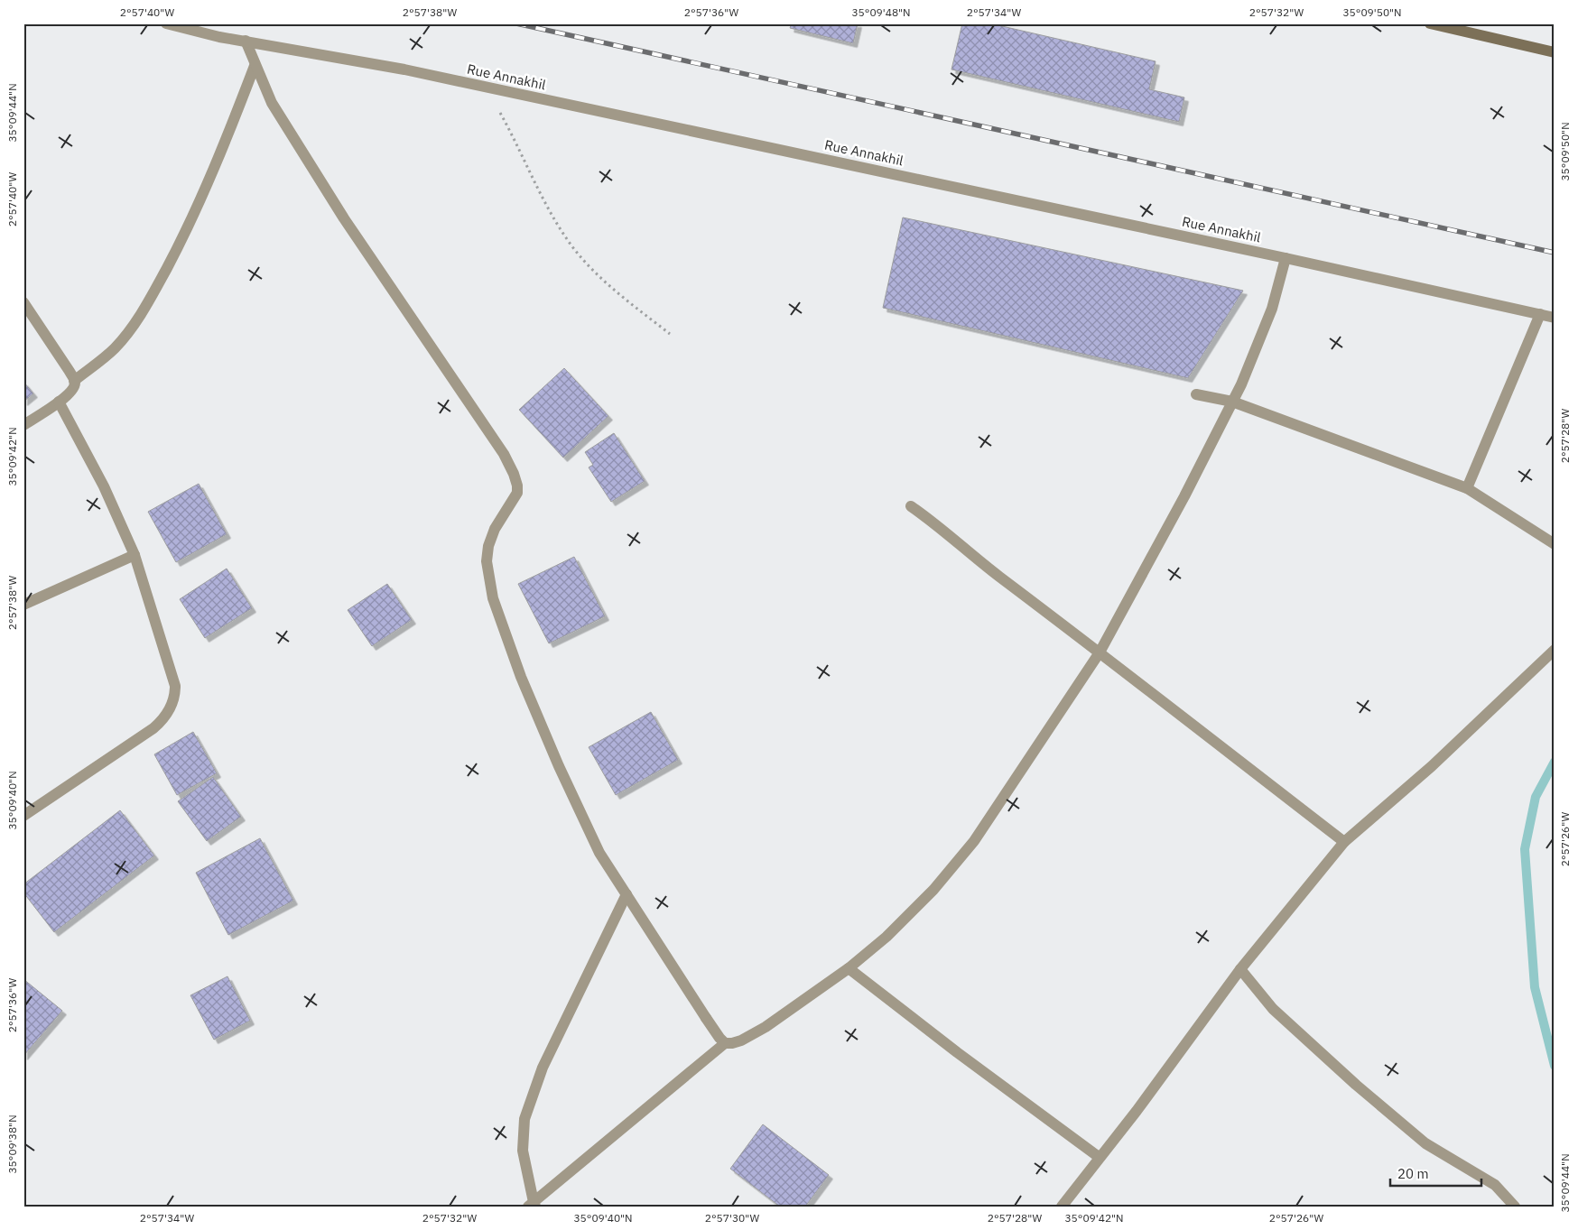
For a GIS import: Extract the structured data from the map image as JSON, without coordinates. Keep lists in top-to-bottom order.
{
  "streets": {
    "street": ["Rue Annakhil"]
  },
  "scale_bar": "20 m",
  "coordinates": [
    "2°57'40\"W",
    "2°57'38\"W",
    "2°57'36\"W",
    "35°09'48\"N",
    "2°57'34\"W",
    "2°57'32\"W",
    "35°09'50\"N",
    "35°09'44\"N",
    "2°57'28\"W",
    "35°09'42\"N",
    "35°09'40\"N",
    "2°57'26\"W",
    "35°09'38\"N",
    "2°57'30\"W"
  ]
}
